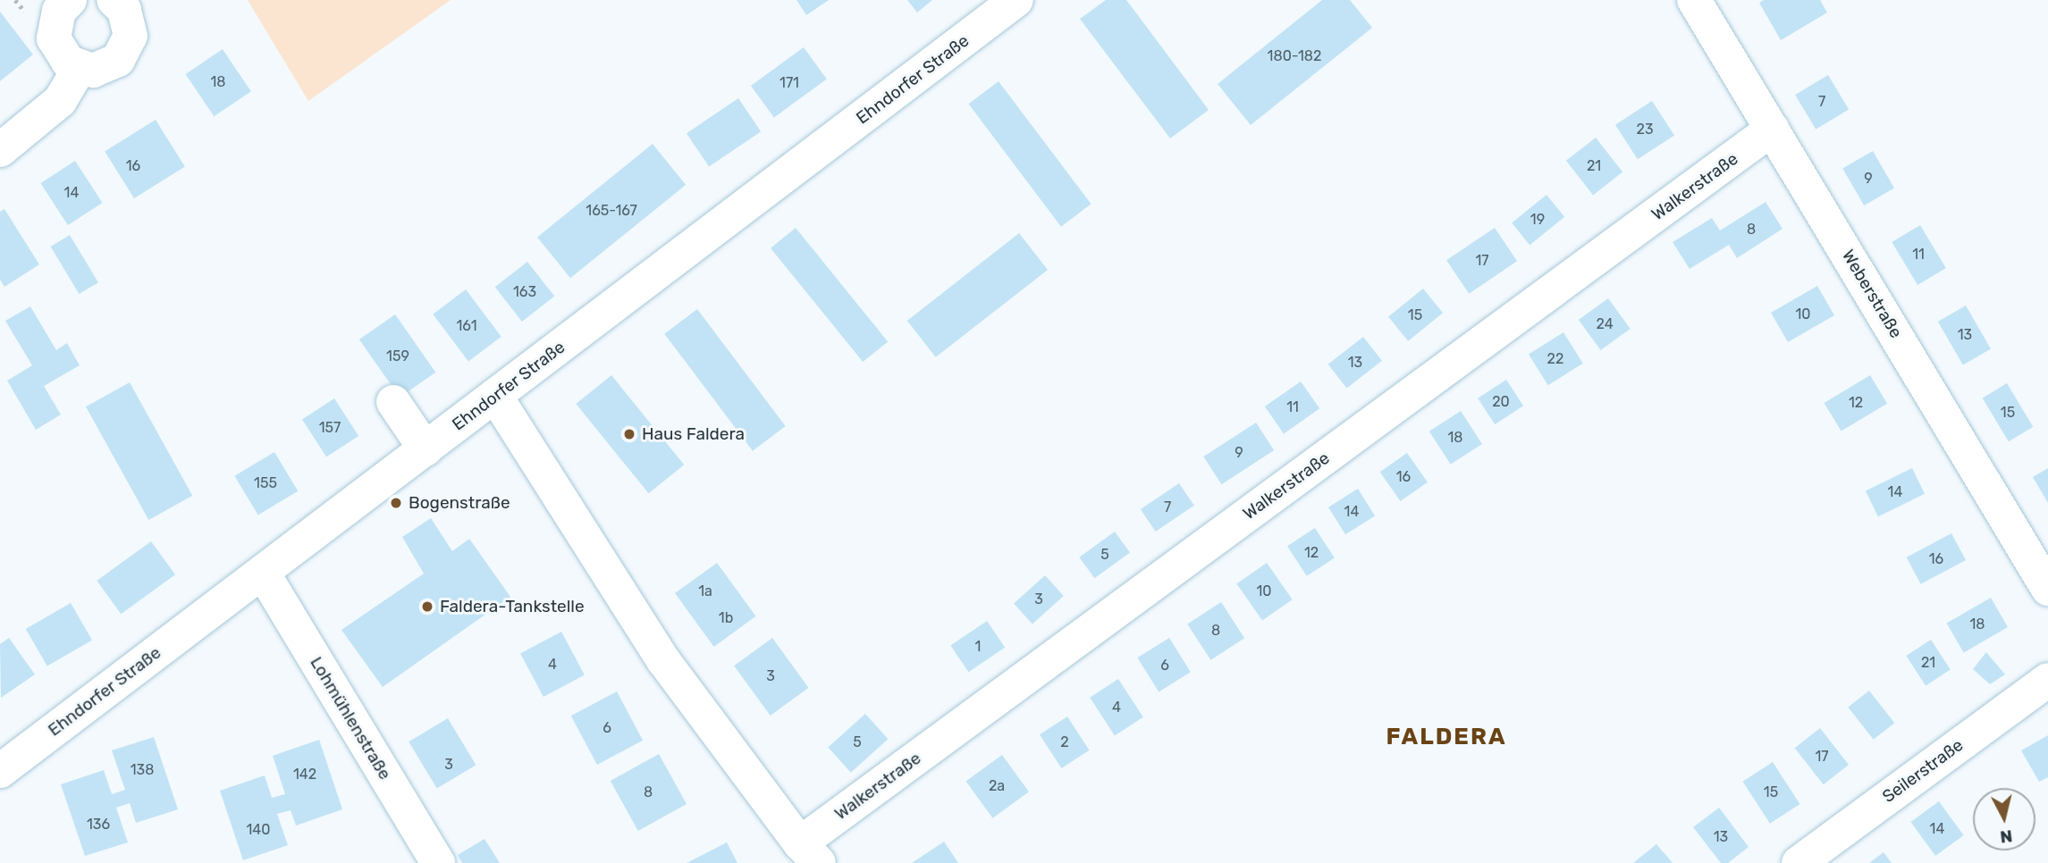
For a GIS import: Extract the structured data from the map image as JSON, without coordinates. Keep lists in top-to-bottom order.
{
  "streets": {
    "street": [
      "Ehndorfer Straße",
      "Walkerstraße",
      "Weberstraße",
      "Lohmühlenstraße",
      "Seilerstraße"
    ]
  },
  "crossings": [
    ["Ehndorfer Straße", "Lohmühlenstraße"],
    ["Walkerstraße", "Weberstraße"]
  ],
  "districts": ["FALDERA"],
  "places": ["Haus Faldera", "Bogenstraße", "Faldera-Tankstelle"],
  "house_numbers": [
    "180-182",
    "18",
    "171",
    "7",
    "23",
    "16",
    "21",
    "9",
    "14",
    "165-167",
    "19",
    "8",
    "11",
    "17",
    "163",
    "10",
    "15",
    "24",
    "161",
    "13",
    "159",
    "22",
    "13",
    "20",
    "12",
    "11",
    "15",
    "157",
    "18",
    "9",
    "16",
    "155",
    "14",
    "7",
    "14",
    "12",
    "5",
    "16",
    "1a",
    "10",
    "3",
    "1b",
    "18",
    "8",
    "1",
    "21",
    "4",
    "6",
    "3",
    "4",
    "6",
    "5",
    "2",
    "17",
    "3",
    "138",
    "142",
    "2a",
    "8",
    "15",
    "136",
    "14",
    "140",
    "13"
  ],
  "north": "bottom"
}
